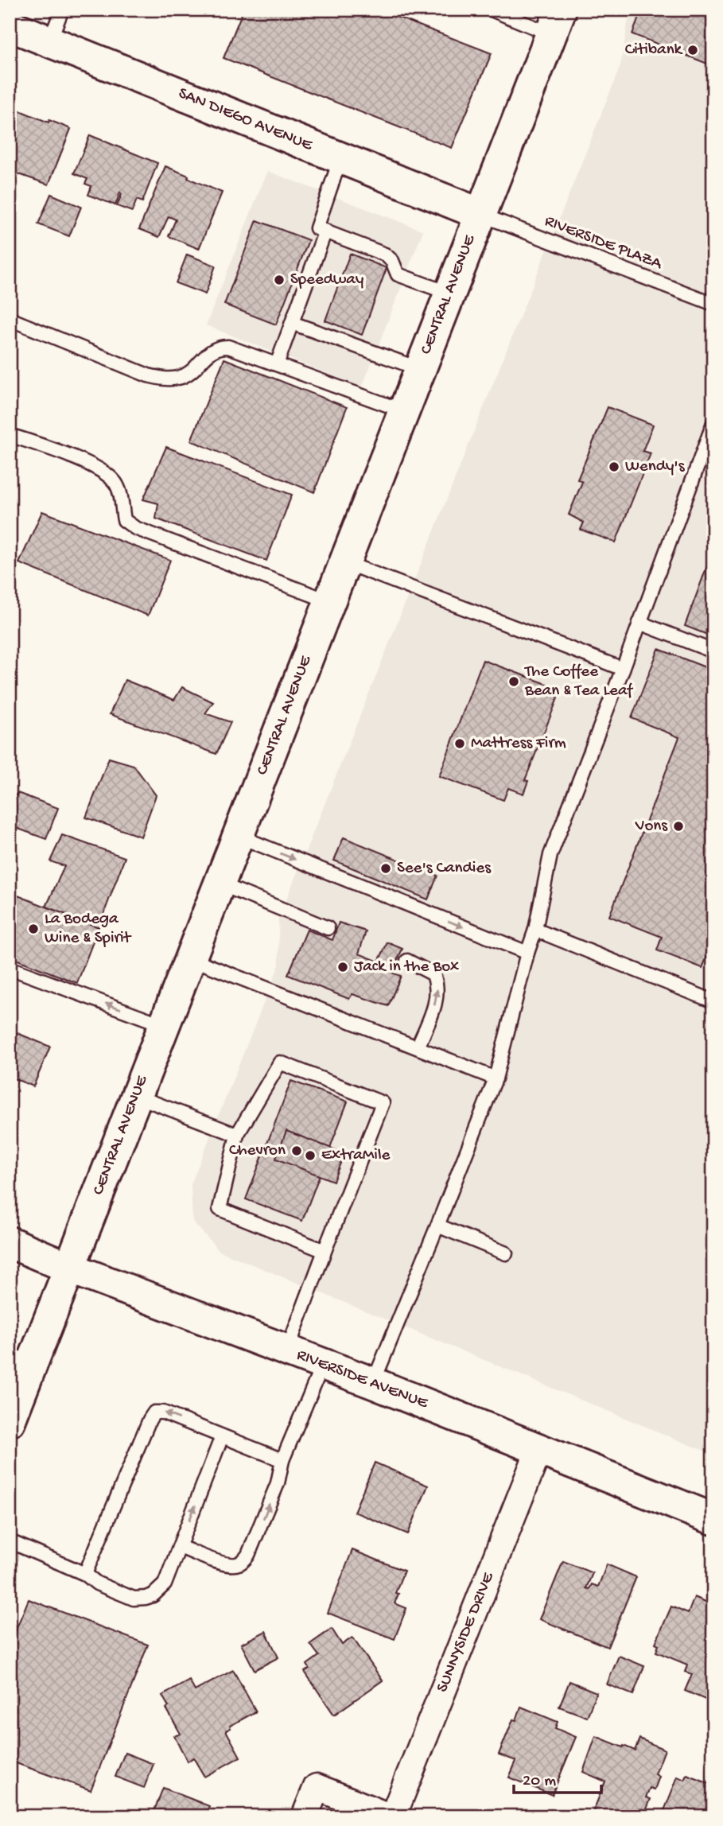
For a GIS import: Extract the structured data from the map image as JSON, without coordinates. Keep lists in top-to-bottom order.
{
  "streets": {
    "main road": ["SAN DIEGO AVENUE", "CENTRAL AVENUE", "RIVERSIDE AVENUE"],
    "street": ["SUNNYSIDE DRIVE"],
    "lane": ["RIVERSIDE PLAZA"]
  },
  "crossings": [
    ["SAN DIEGO AVENUE", "RIVERSIDE PLAZA"],
    ["SAN DIEGO AVENUE", "CENTRAL AVENUE"],
    ["RIVERSIDE PLAZA", "CENTRAL AVENUE"],
    ["CENTRAL AVENUE", "RIVERSIDE AVENUE"],
    ["RIVERSIDE AVENUE", "SUNNYSIDE DRIVE"]
  ],
  "places": [
    "Citibank",
    "Speedway",
    "Wendy's",
    "The Coffee Bean & Tea Leaf",
    "Mattress Firm",
    "Vons",
    "See's Candies",
    "La Bodega Wine & Spirit",
    "Jack in the Box",
    "Chevron",
    "ExtraMile"
  ],
  "scale_bar": "20 m"
}
